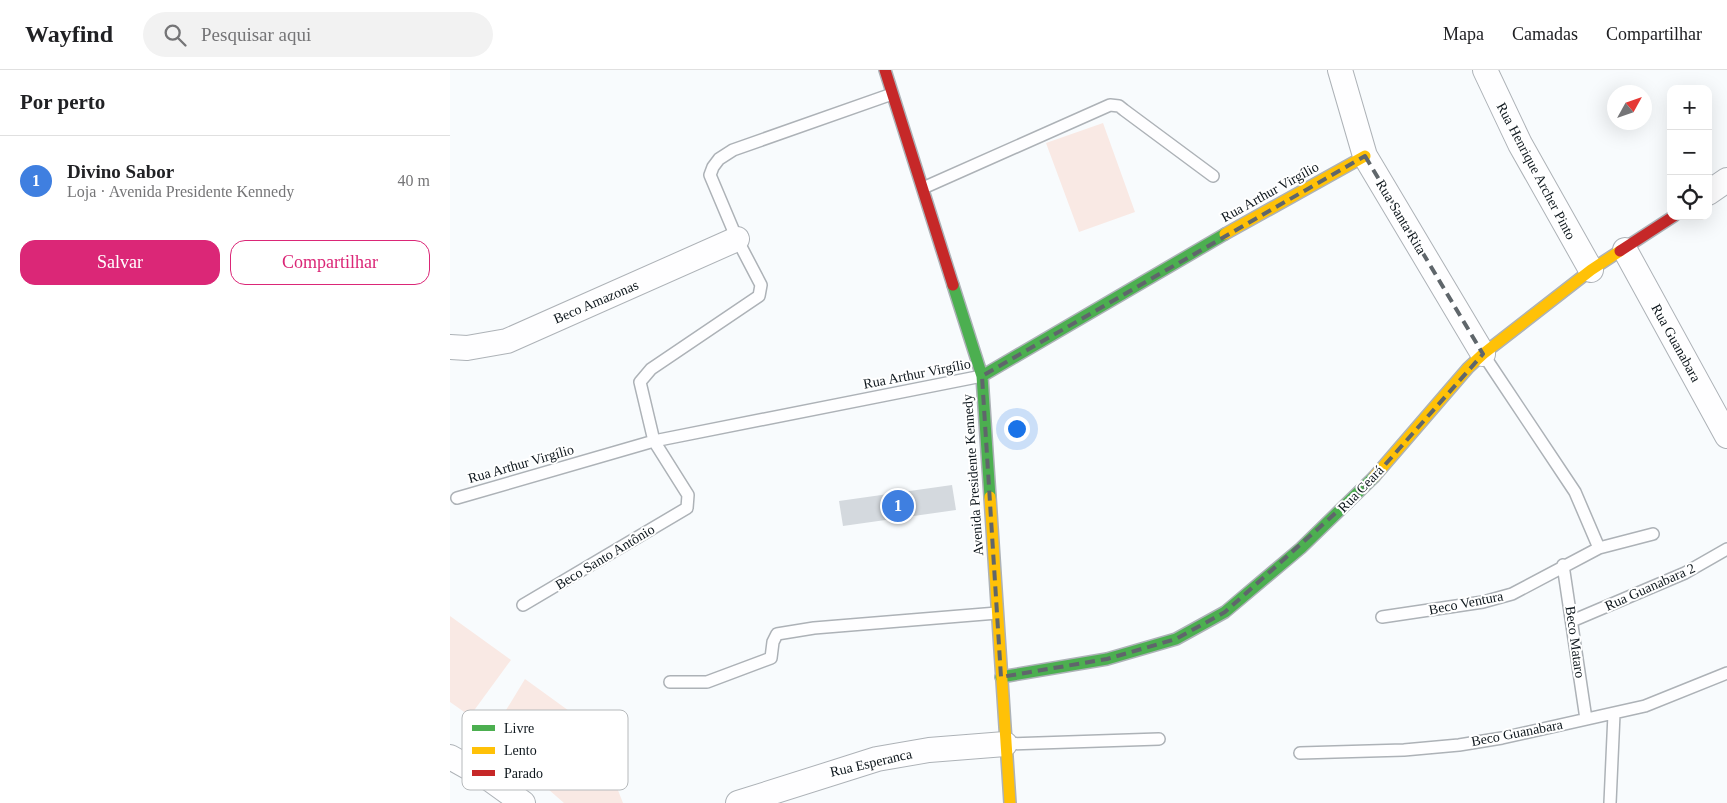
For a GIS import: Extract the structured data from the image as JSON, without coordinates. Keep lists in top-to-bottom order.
{
  "streets": {
    "street": [
      "Rua Henrique Archer Pinto",
      "Rua Arthur Virgílio",
      "Rua Santa Rita",
      "Beco Amazonas",
      "Rua Guanabara",
      "Avenida Presidente Kennedy",
      "Rua Ceará",
      "Rua Esperanca"
    ],
    "lane": [
      "Beco Santo Antônio",
      "Rua Guanabara 2",
      "Beco Ventura",
      "Beco Mataro",
      "Beco Guanabara"
    ]
  },
  "crossings": [
    ["Rua Henrique Archer Pinto", "Rua Ceará"],
    ["Rua Arthur Virgílio", "Rua Santa Rita"],
    ["Rua Arthur Virgílio", "Avenida Presidente Kennedy"],
    ["Rua Arthur Virgílio", "Beco Santo Antônio"],
    ["Rua Santa Rita", "Rua Ceará"],
    ["Rua Guanabara", "Rua Ceará"],
    ["Avenida Presidente Kennedy", "Rua Ceará"],
    ["Avenida Presidente Kennedy", "Rua Esperanca"],
    ["Rua Guanabara 2", "Beco Mataro"],
    ["Beco Ventura", "Beco Mataro"],
    ["Beco Mataro", "Beco Guanabara"]
  ],
  "legend": ["Livre", "Lento", "Parado"],
  "north": "top right",
  "page": {
    "header": "Wayfind",
    "search": "Pesquisar aqui",
    "nav": ["Mapa", "Camadas", "Compartilhar"],
    "heading": "Por perto",
    "map_buttons": ["+", "−"],
    "list": [
      {
        "mark": "1",
        "name": "Divino Sabor",
        "note": "Loja · Avenida Presidente Kennedy",
        "value": "40 m"
      }
    ],
    "buttons": ["Salvar", "Compartilhar"],
    "pins": "1"
  }
}
